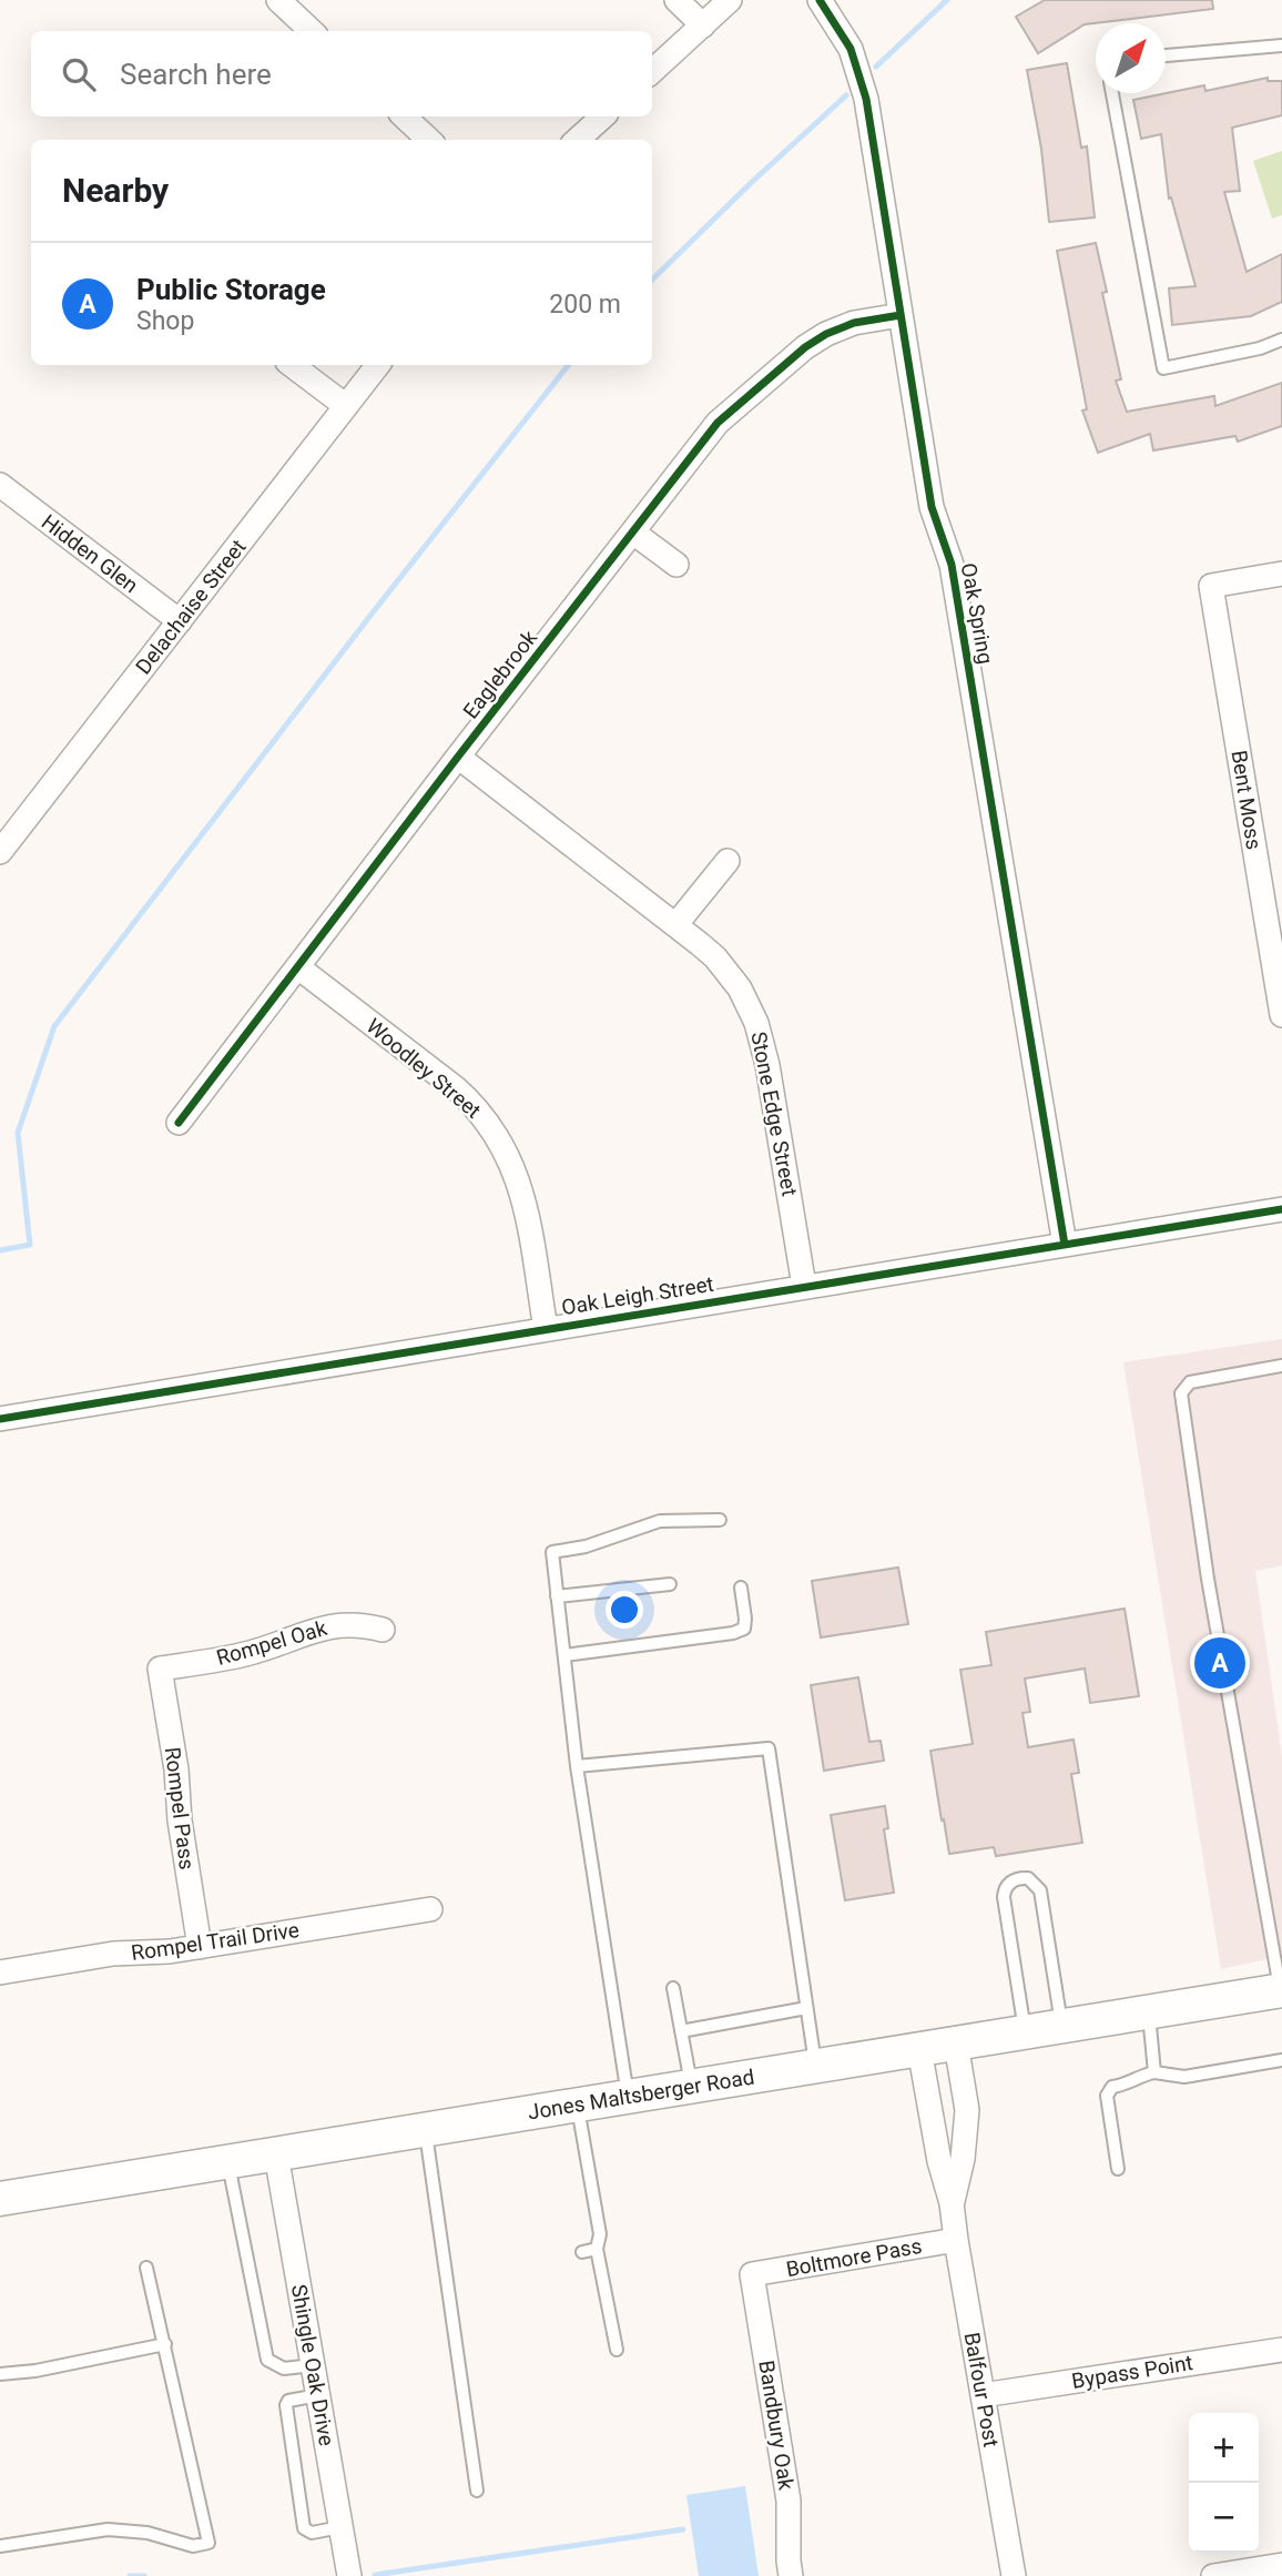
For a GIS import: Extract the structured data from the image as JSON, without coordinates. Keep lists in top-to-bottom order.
{
  "streets": {
    "main road": ["Jones Maltsberger Road"],
    "street": [
      "Hidden Glen",
      "Delachaise Street",
      "Oak Spring",
      "Eaglebrook",
      "Bent Moss",
      "Woodley Street",
      "Stone Edge Street",
      "Oak Leigh Street",
      "Rompel Oak",
      "Rompel Pass",
      "Rompel Trail Drive",
      "Boltmore Pass",
      "Shingle Oak Drive",
      "Bypass Point",
      "Balfour Post",
      "Bandbury Oak"
    ]
  },
  "crossings": [
    ["Hidden Glen", "Delachaise Street"],
    ["Oak Spring", "Eaglebrook"],
    ["Oak Spring", "Oak Leigh Street"],
    ["Eaglebrook", "Woodley Street"],
    ["Eaglebrook", "Stone Edge Street"],
    ["Woodley Street", "Oak Leigh Street"],
    ["Stone Edge Street", "Oak Leigh Street"],
    ["Rompel Oak", "Rompel Pass"],
    ["Rompel Pass", "Rompel Trail Drive"],
    ["Jones Maltsberger Road", "Shingle Oak Drive"],
    ["Jones Maltsberger Road", "Balfour Post"],
    ["Boltmore Pass", "Balfour Post"],
    ["Boltmore Pass", "Bandbury Oak"],
    ["Bypass Point", "Balfour Post"]
  ],
  "north": "top right",
  "page": {
    "search": "Search here",
    "heading": "Nearby",
    "list": [
      {
        "mark": "A",
        "name": "Public Storage",
        "note": "Shop",
        "value": "200 m"
      }
    ],
    "pins": "A",
    "map_buttons": ["+", "−"]
  }
}
